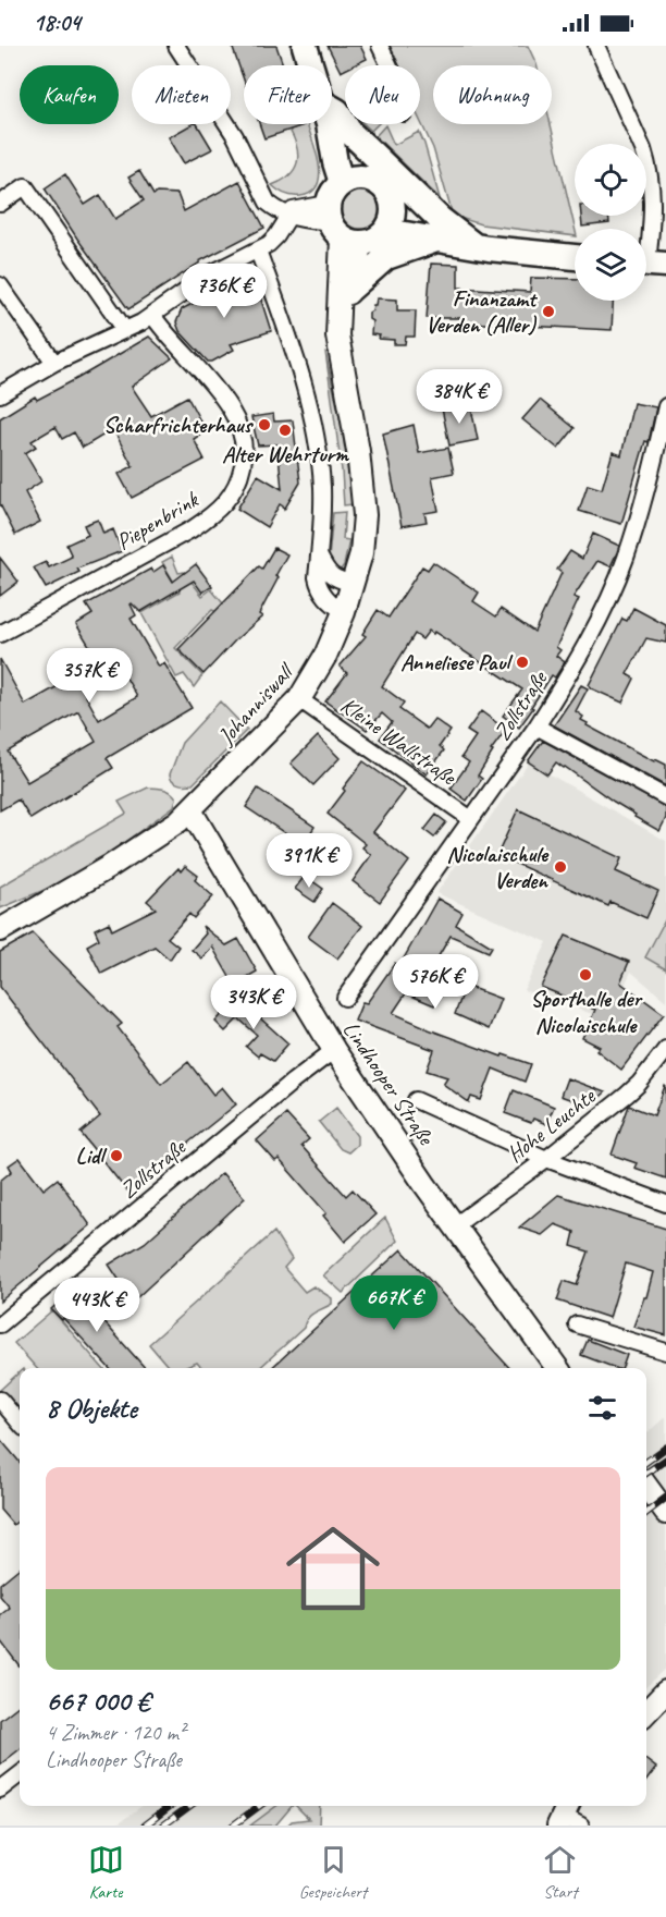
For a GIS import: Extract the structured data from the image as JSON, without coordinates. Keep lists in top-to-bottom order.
{
  "streets": {
    "main road": ["Johanniswall", "Lindhooper Straße"],
    "street": [
      "Piepenbrink",
      "Zollstraße",
      "Kleine Wallstraße",
      "Hohe Leuchte"
    ]
  },
  "crossings": [
    ["Johanniswall", "Kleine Wallstraße"],
    ["Johanniswall", "Lindhooper Straße"],
    ["Zollstraße", "Kleine Wallstraße"],
    ["Zollstraße", "Lindhooper Straße"],
    ["Lindhooper Straße", "Hohe Leuchte"]
  ],
  "places": [
    "Finanzamt Verden (Aller)",
    "Scharfrichterhaus",
    "Alter Wehrturm",
    "Anneliese Paul",
    "Nicolaischule Verden",
    "Sporthalle der Nicolaischule",
    "Lidl"
  ],
  "page": {
    "status": "18:04",
    "chip": [
      "Kaufen",
      "Mieten",
      "Filter",
      "Neu",
      "Wohnung"
    ],
    "price": [
      "736K €",
      "384K €",
      "357K €",
      "391K €",
      "576K €",
      "343K €",
      "667K €",
      "443K €"
    ],
    "heading": "8 Objekte",
    "list": [
      {
        "name": "667 000 €",
        "note": "4 Zimmer · 120 m² · Lindhooper Straße"
      }
    ],
    "tabs": ["Karte", "Gespeichert", "Start"]
  }
}
